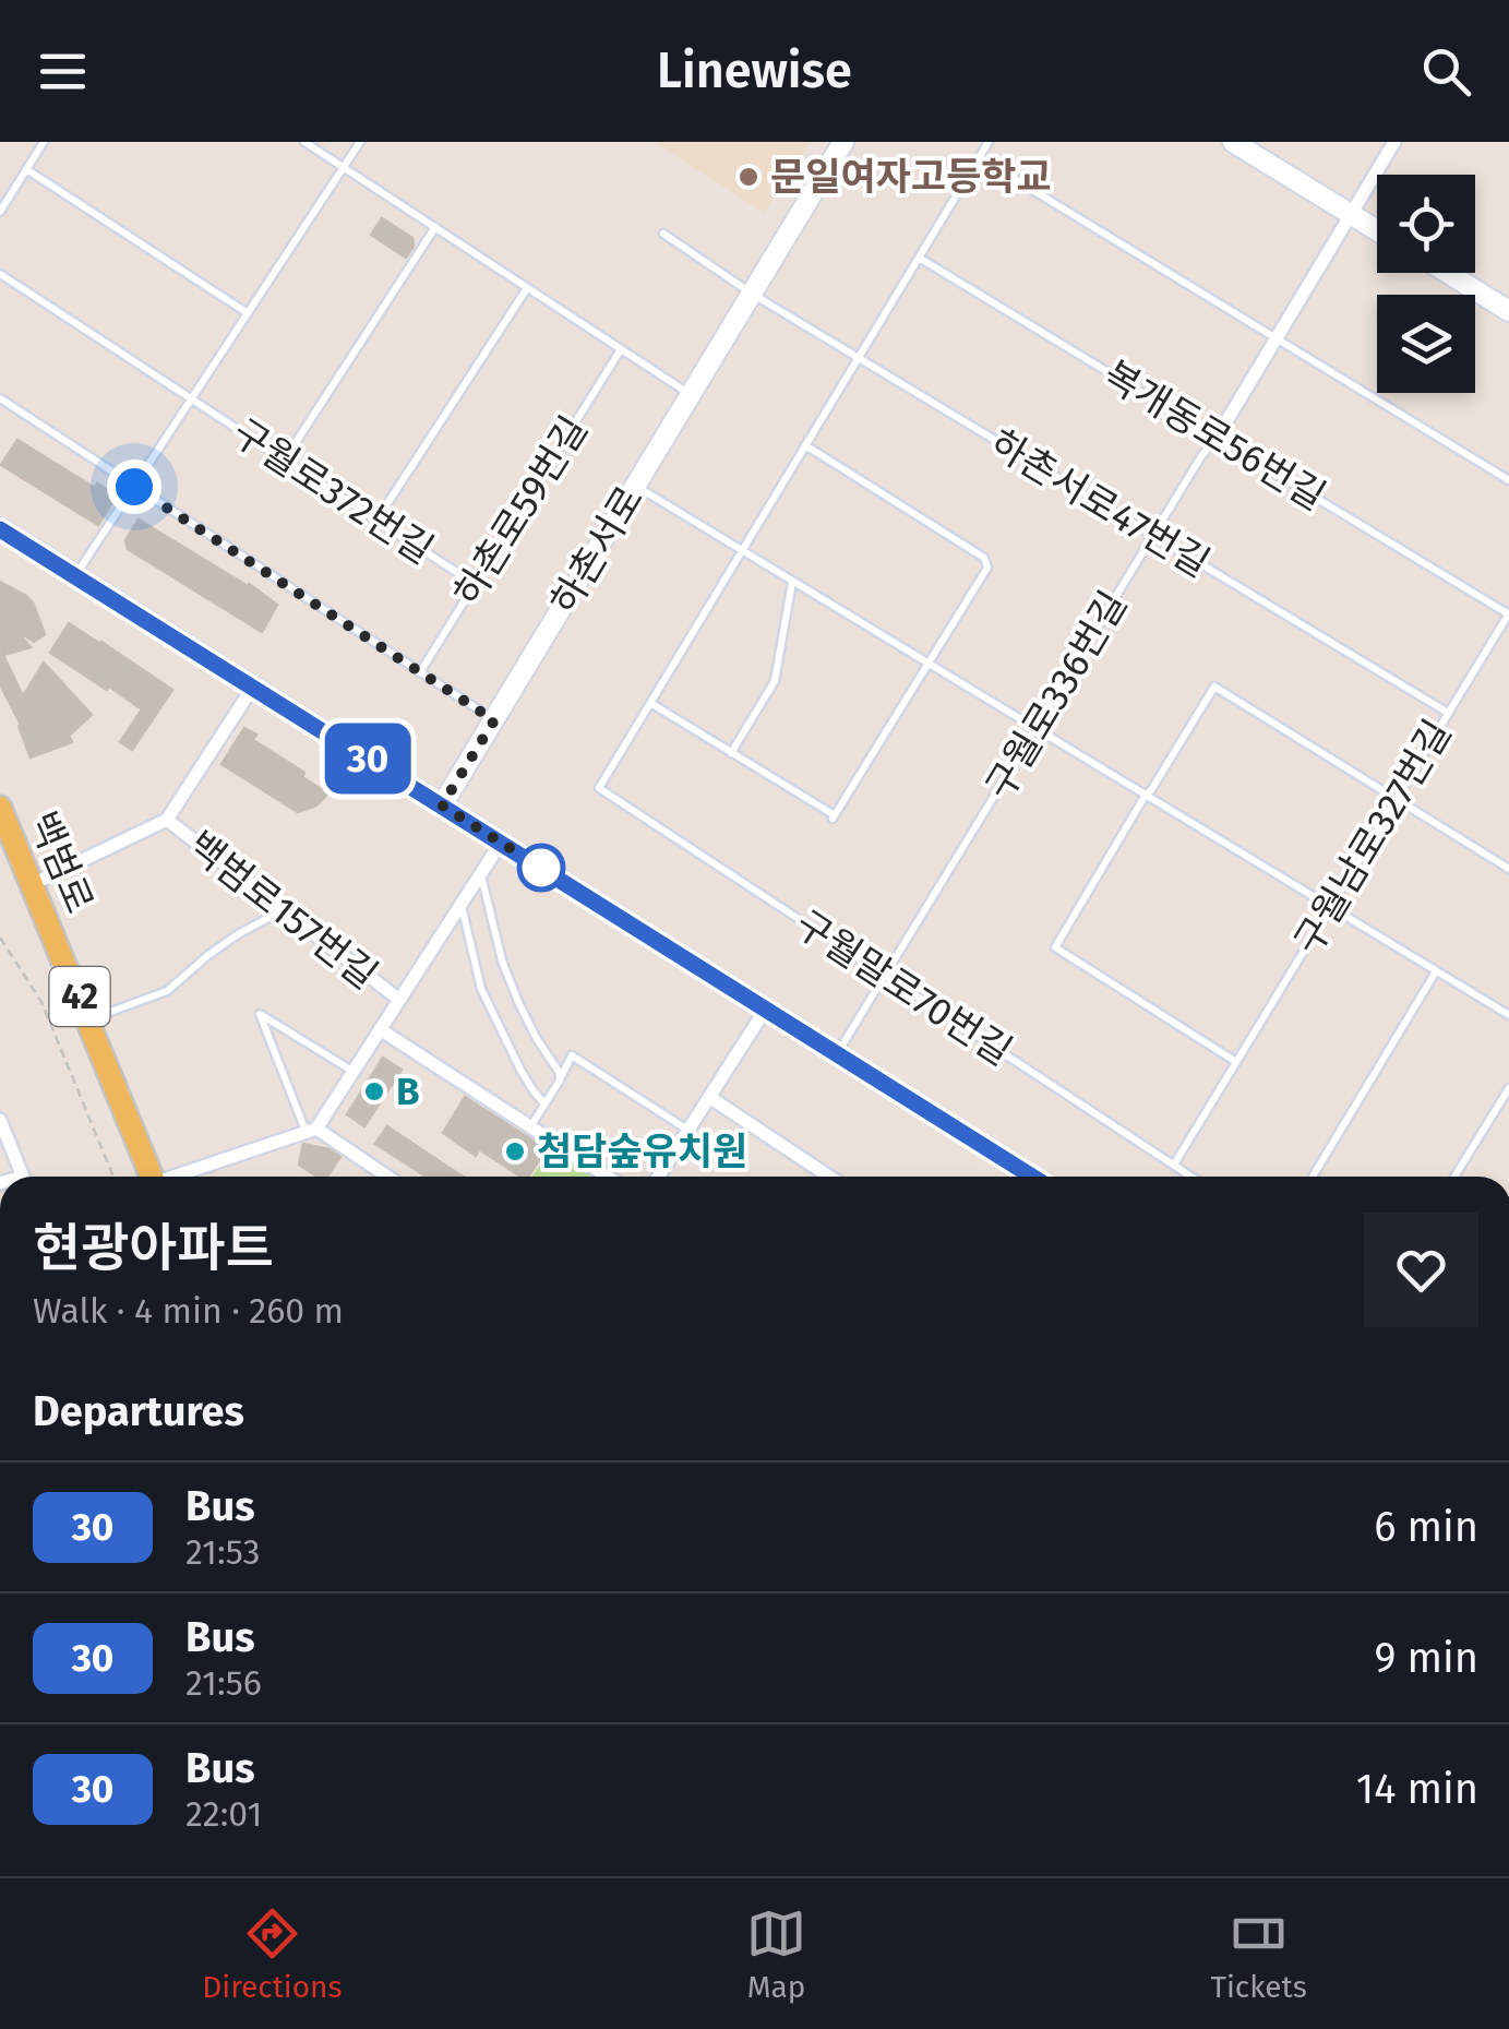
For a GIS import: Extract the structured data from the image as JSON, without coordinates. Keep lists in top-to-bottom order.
{
  "streets": {
    "main road": ["하촌서로", "백범로", "42"],
    "street": ["구월로336번길", "백범로157번길"],
    "lane": [
      "복개동로56번길",
      "구월로372번길",
      "하촌서로47번길",
      "하촌로59번길",
      "구월남로327번길",
      "구월말로70번길"
    ]
  },
  "crossings": [
    ["복개동로56번길", "구월로336번길"],
    ["복개동로56번길", "구월남로327번길"],
    ["구월로372번길", "하촌로59번길"],
    ["하촌서로47번길", "하촌서로"],
    ["하촌서로47번길", "구월로336번길"],
    ["하촌서로47번길", "구월남로327번길"],
    ["구월로336번길", "구월말로70번길"],
    ["구월남로327번길", "구월말로70번길"]
  ],
  "places": ["문일여자고등학교", "B", "첨담숲유치원"],
  "lines": ["bus line 30"],
  "page": {
    "header": "Linewise",
    "on_map": "30",
    "heading": [
      ["현광아파트", "Walk · 4 min · 260 m"],
      "Departures"
    ],
    "list": [
      {
        "mark": "30",
        "name": "Bus",
        "note": "21:53",
        "value": "6 min"
      },
      {
        "mark": "30",
        "name": "Bus",
        "note": "21:56",
        "value": "9 min"
      },
      {
        "mark": "30",
        "name": "Bus",
        "note": "22:01",
        "value": "14 min"
      }
    ],
    "tabs": ["Directions", "Map", "Tickets"]
  }
}
